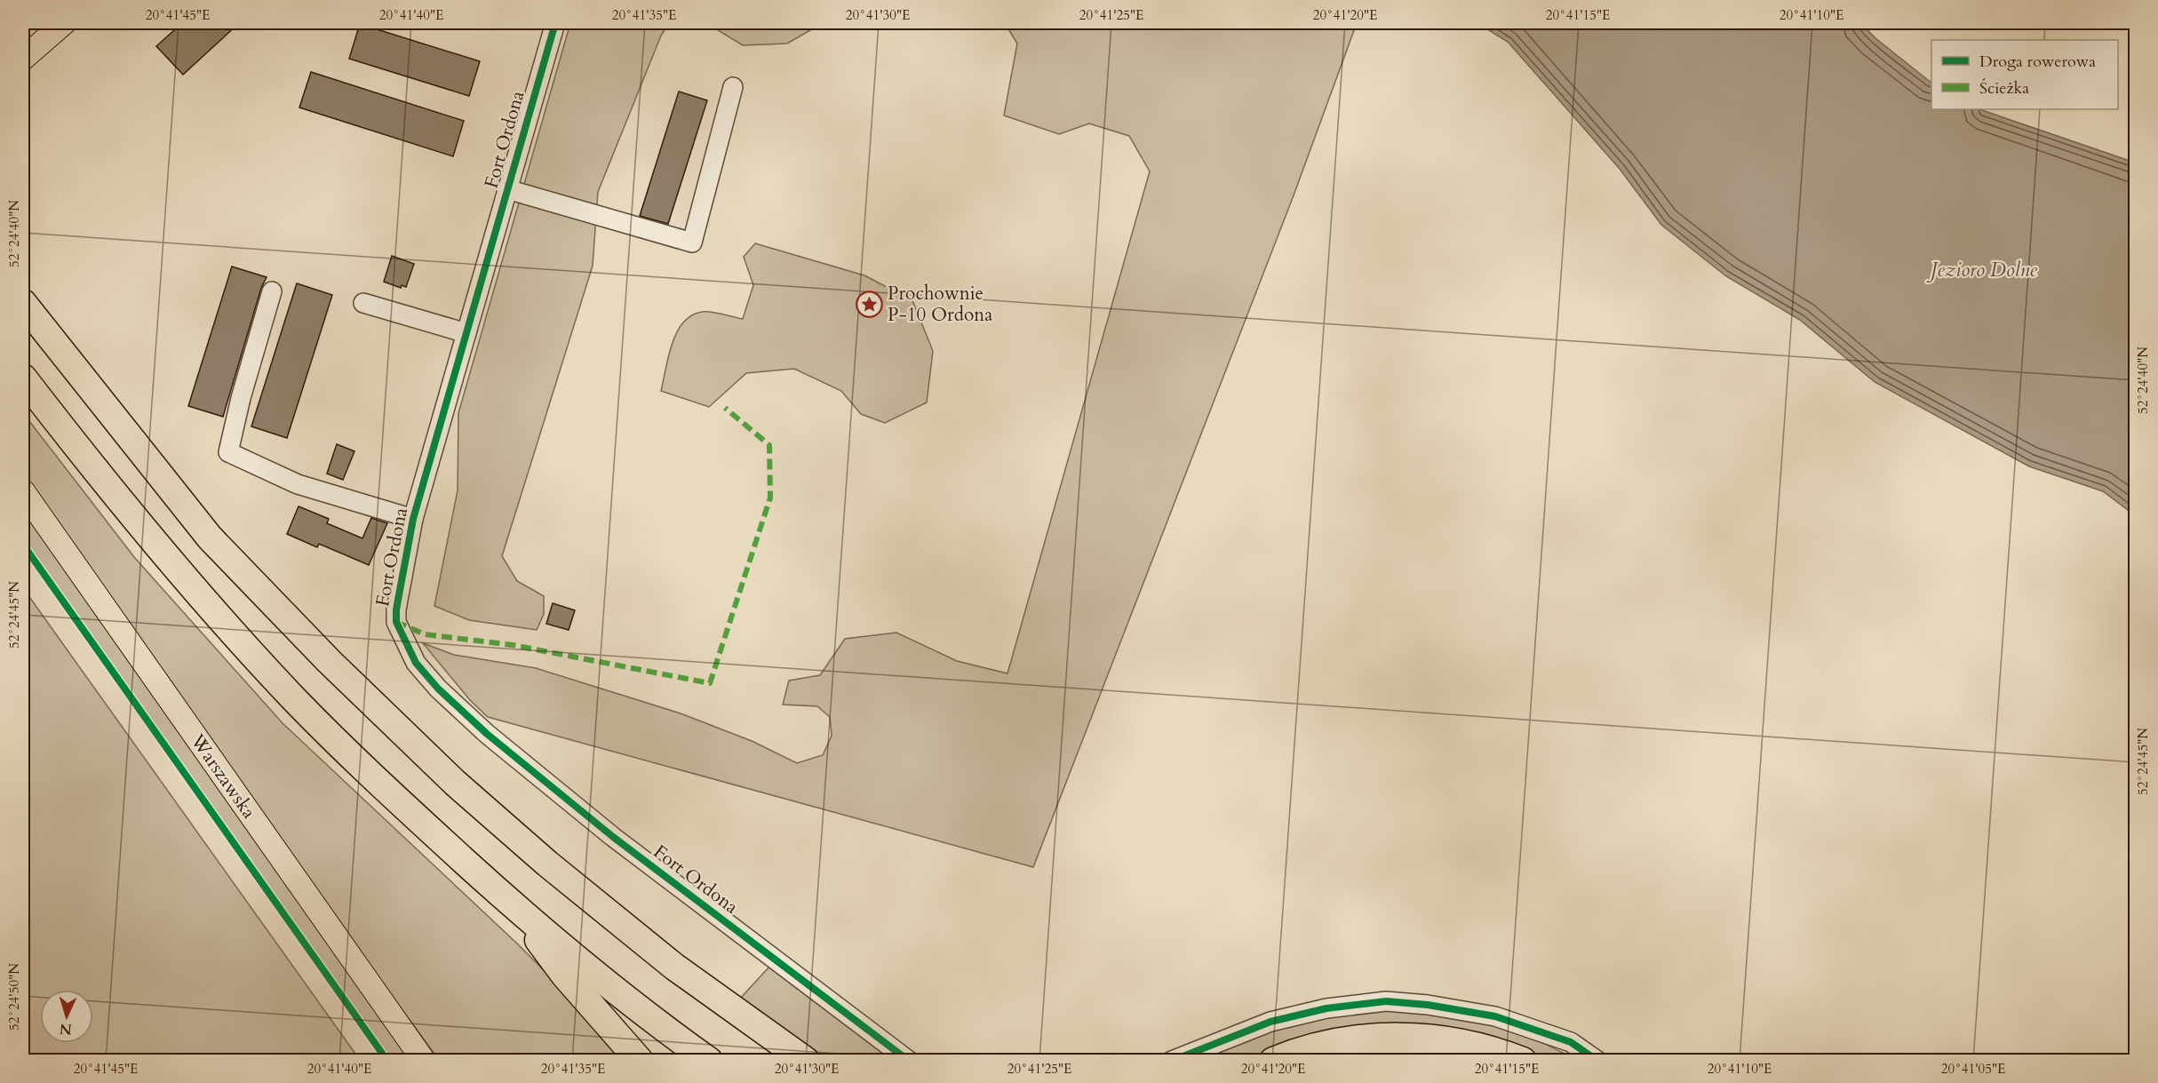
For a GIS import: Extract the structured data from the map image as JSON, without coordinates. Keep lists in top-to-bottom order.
{
  "streets": {
    "main road": ["Warszawska"],
    "street": ["Fort Ordona"]
  },
  "water": ["Jezioro Dolne"],
  "places": {
    "place": ["Prochownie P-10 Ordona"]
  },
  "legend": ["Droga rowerowa", "Ścieżka"],
  "north": "bottom",
  "coordinates": [
    "20°41'45\"E",
    "20°41'40\"E",
    "20°41'35\"E",
    "20°41'30\"E",
    "20°41'25\"E",
    "20°41'20\"E",
    "20°41'15\"E",
    "20°41'10\"E",
    "52°24'40\"N",
    "52°24'45\"N",
    "52°24'50\"N",
    "20°41'05\"E"
  ]
}
